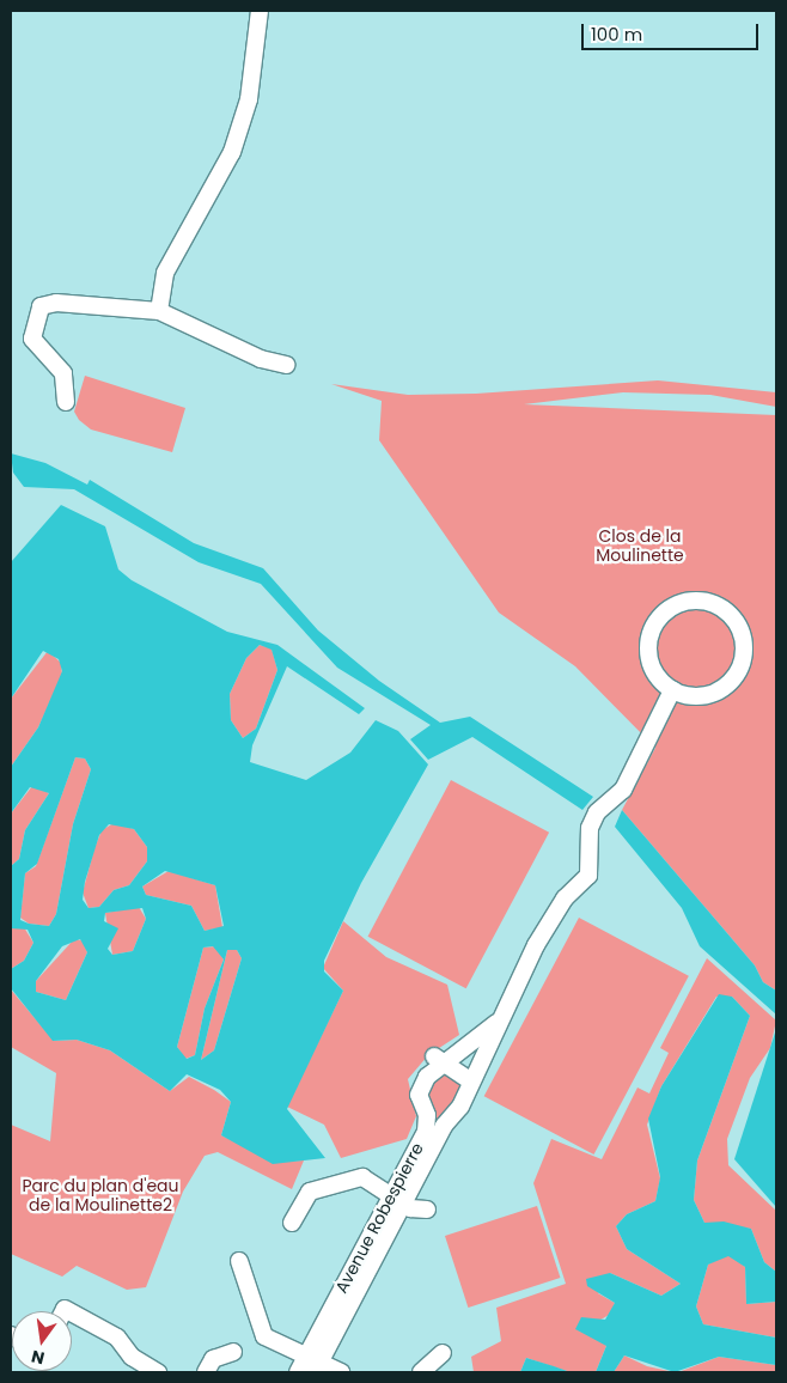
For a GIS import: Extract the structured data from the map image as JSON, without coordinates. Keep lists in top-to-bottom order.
{
  "streets": {
    "street": ["Avenue Robespierre"]
  },
  "parks": ["Clos de la Moulinette", "Parc du plan d'eau de la Moulinette2"],
  "scale_bar": "100 m",
  "north": "bottom"
}
